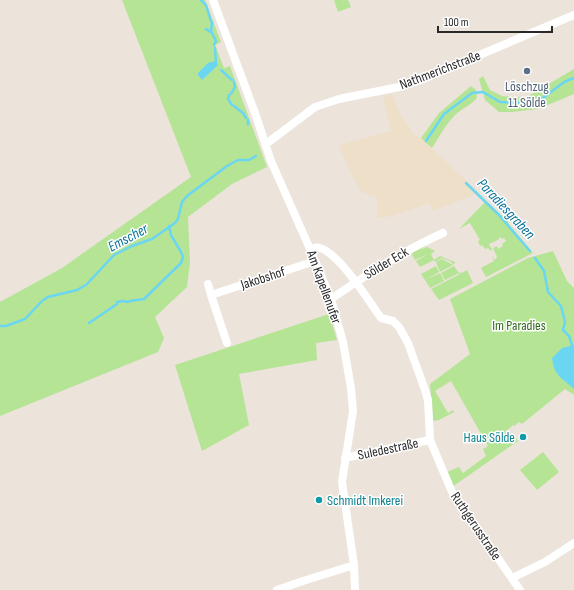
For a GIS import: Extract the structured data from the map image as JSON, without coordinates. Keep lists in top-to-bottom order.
{
  "streets": {
    "street": [
      "Nathmerichstraße",
      "Sölder Eck",
      "Jakobshof",
      "Am Kapellenufer",
      "Suledestraße",
      "Ruthgerusstraße"
    ]
  },
  "crossings": [
    ["Nathmerichstraße", "Am Kapellenufer"],
    ["Sölder Eck", "Am Kapellenufer"],
    ["Sölder Eck", "Ruthgerusstraße"],
    ["Jakobshof", "Am Kapellenufer"],
    ["Am Kapellenufer", "Suledestraße"],
    ["Am Kapellenufer", "Ruthgerusstraße"],
    ["Suledestraße", "Ruthgerusstraße"]
  ],
  "water": ["Paradiesgraben", "Emscher"],
  "parks": ["Im Paradies"],
  "places": ["Löschzug 11 Sölde", "Haus Sölde", "Schmidt Imkerei"],
  "scale_bar": "100 m"
}
